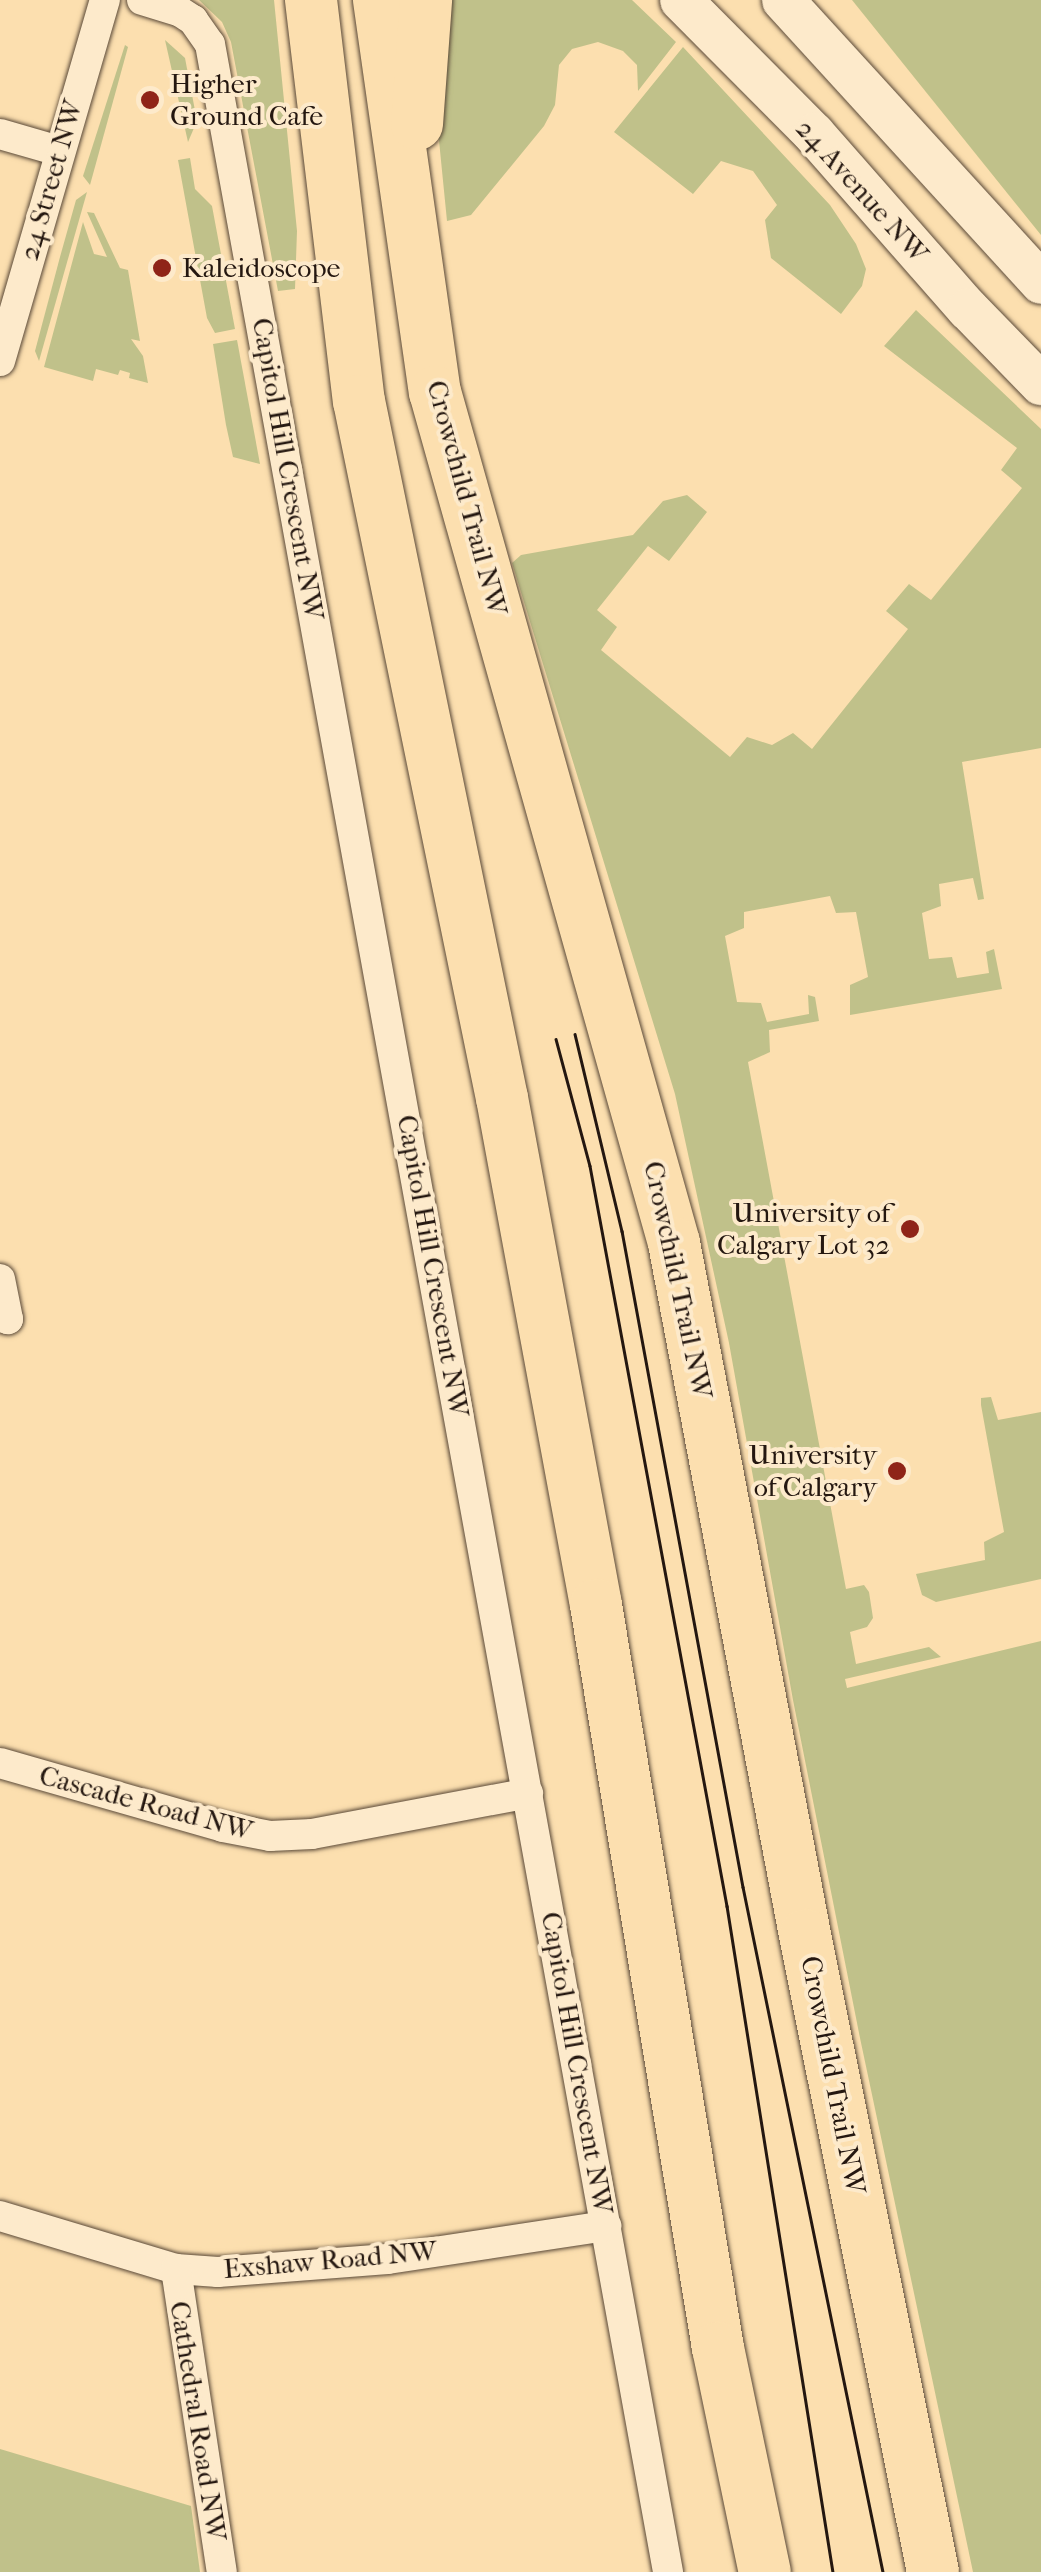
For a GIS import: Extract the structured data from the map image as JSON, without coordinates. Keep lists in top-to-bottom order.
{
  "streets": {
    "highway": ["Crowchild Trail NW"],
    "street": [
      "24 Street NW",
      "24 Avenue NW",
      "Capitol Hill Crescent NW",
      "Cascade Road NW",
      "Exshaw Road NW",
      "Cathedral Road NW"
    ]
  },
  "crossings": [
    ["Capitol Hill Crescent NW", "Cascade Road NW"],
    ["Capitol Hill Crescent NW", "Exshaw Road NW"],
    ["Exshaw Road NW", "Cathedral Road NW"]
  ],
  "places": [
    "Higher Ground Cafe",
    "Kaleidoscope",
    "University of Calgary Lot 32",
    "University of Calgary"
  ]
}
